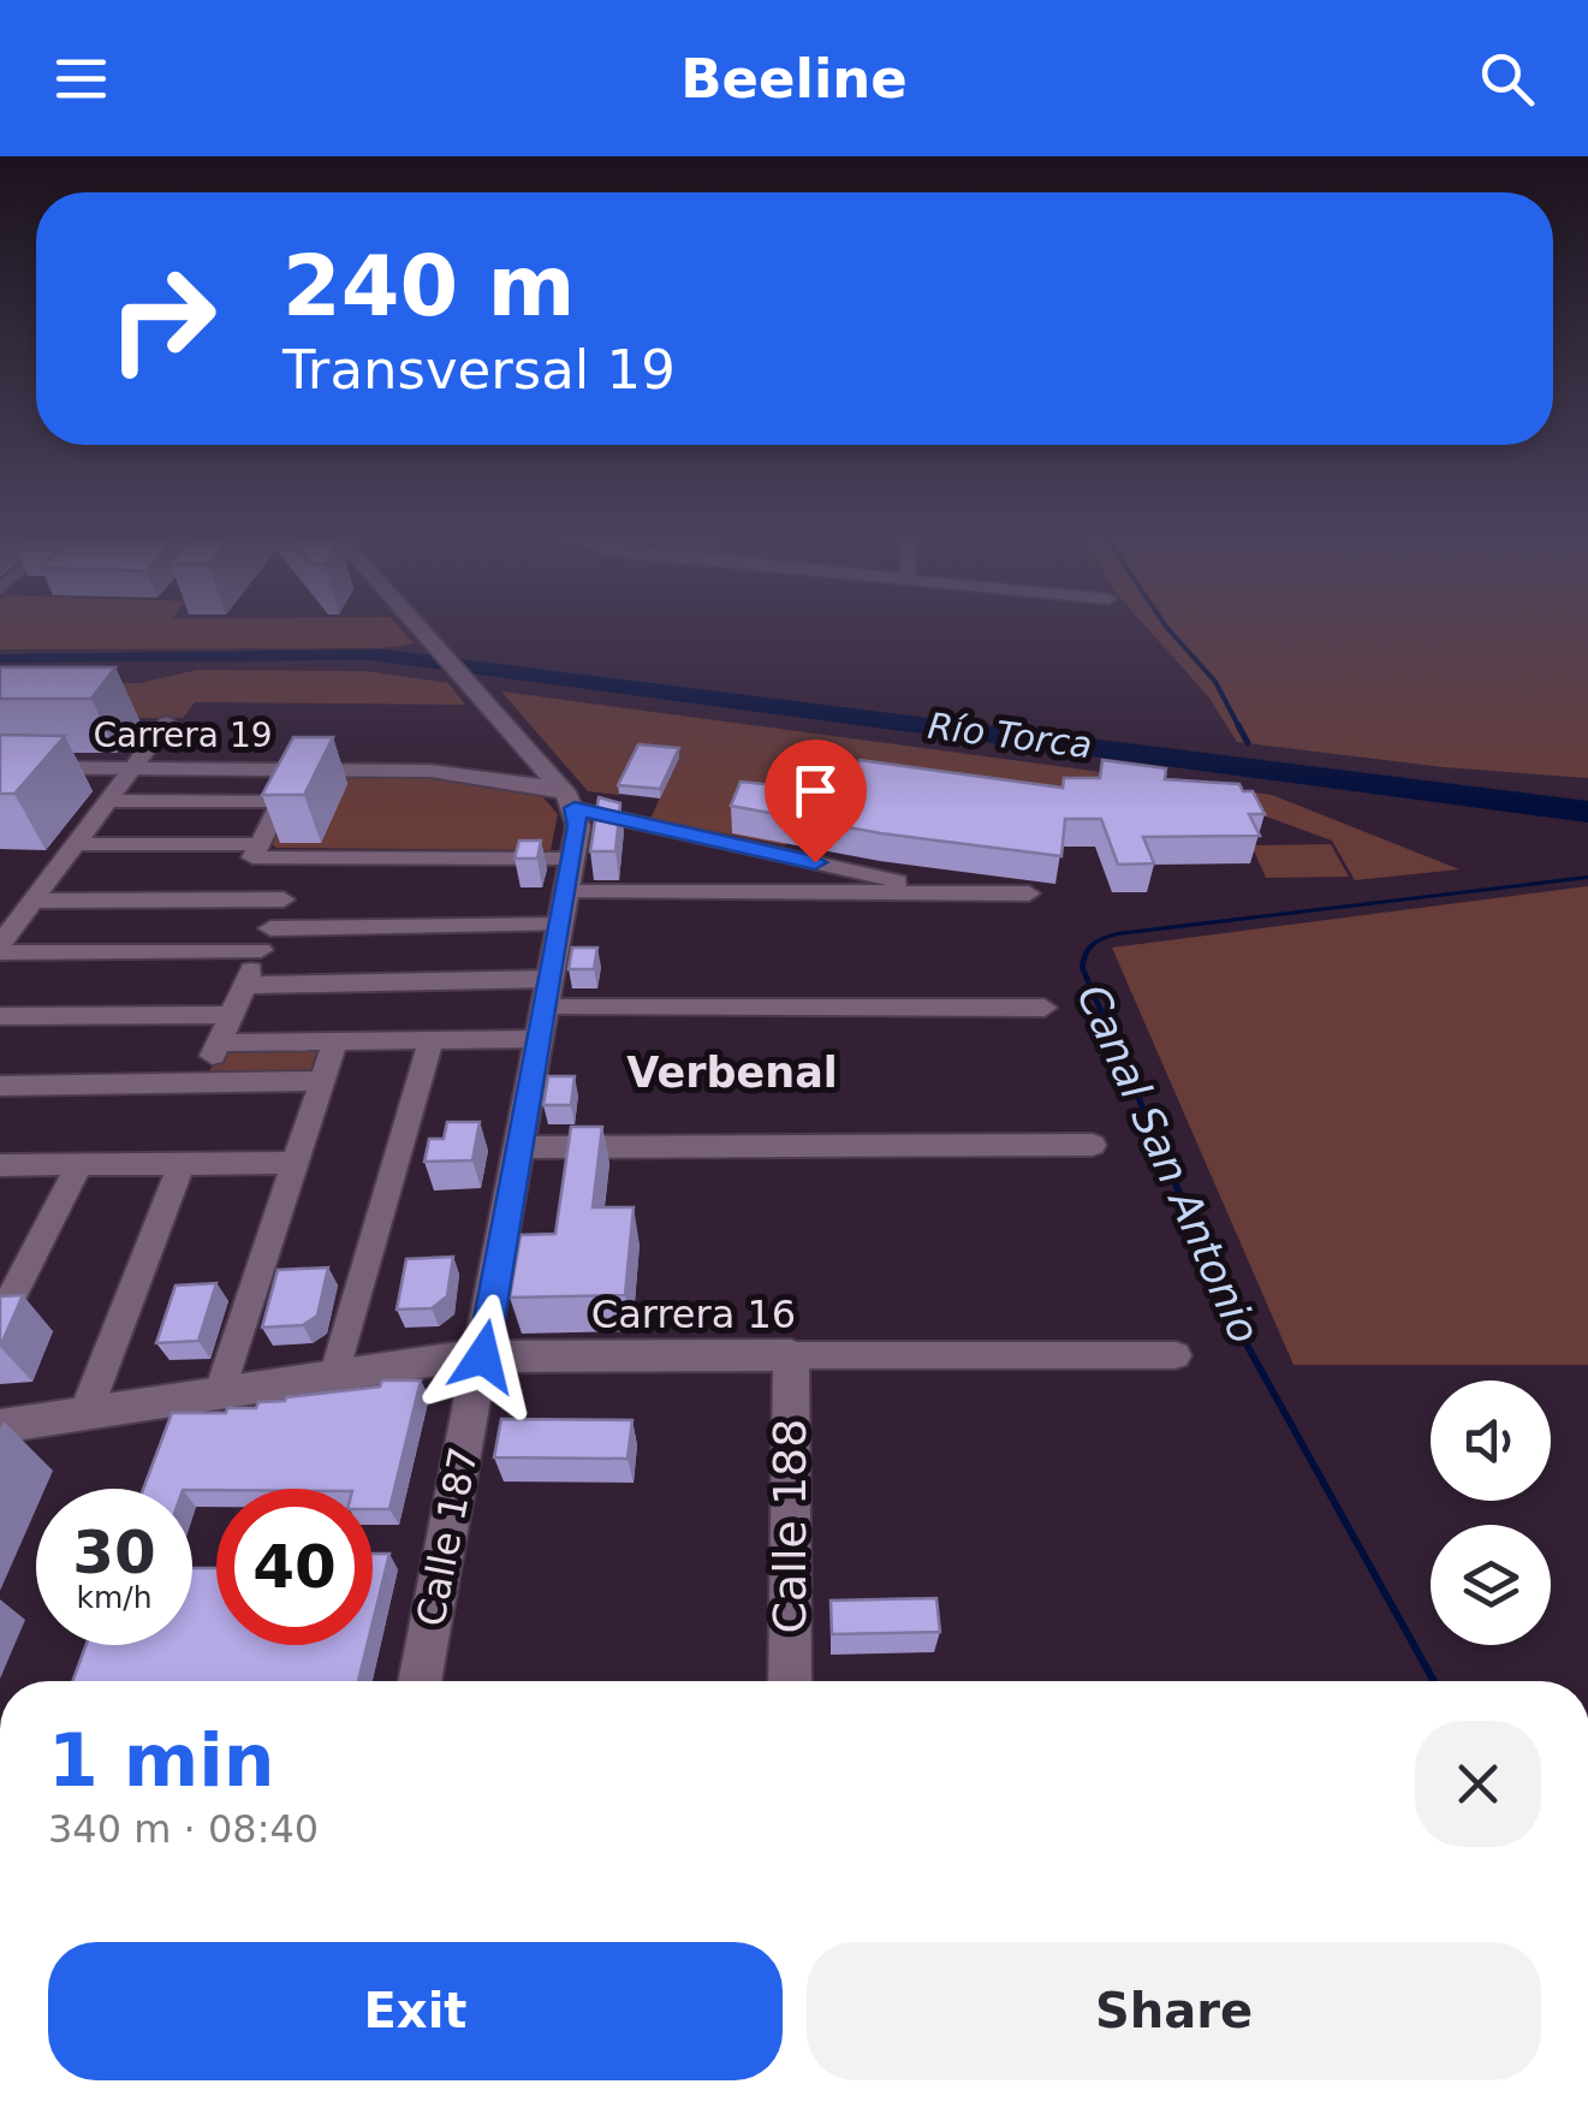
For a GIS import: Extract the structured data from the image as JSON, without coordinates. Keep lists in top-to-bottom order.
{
  "streets": {
    "street": [
      "Carrera 19",
      "Carrera 16",
      "Calle 188",
      "Calle 187"
    ]
  },
  "crossings": [
    ["Carrera 19", "Calle 187"],
    ["Carrera 16", "Calle 188"],
    ["Carrera 16", "Calle 187"]
  ],
  "districts": ["Verbenal"],
  "water": ["Río Torca", "Canal San Antonio"],
  "page": {
    "header": "Beeline",
    "turn": ["240 m", "Transversal 19"],
    "speed": "30 km/h",
    "limit": "40",
    "heading": ["1 min", "340 m · 08:40"],
    "buttons": ["Exit", "Share"]
  }
}
